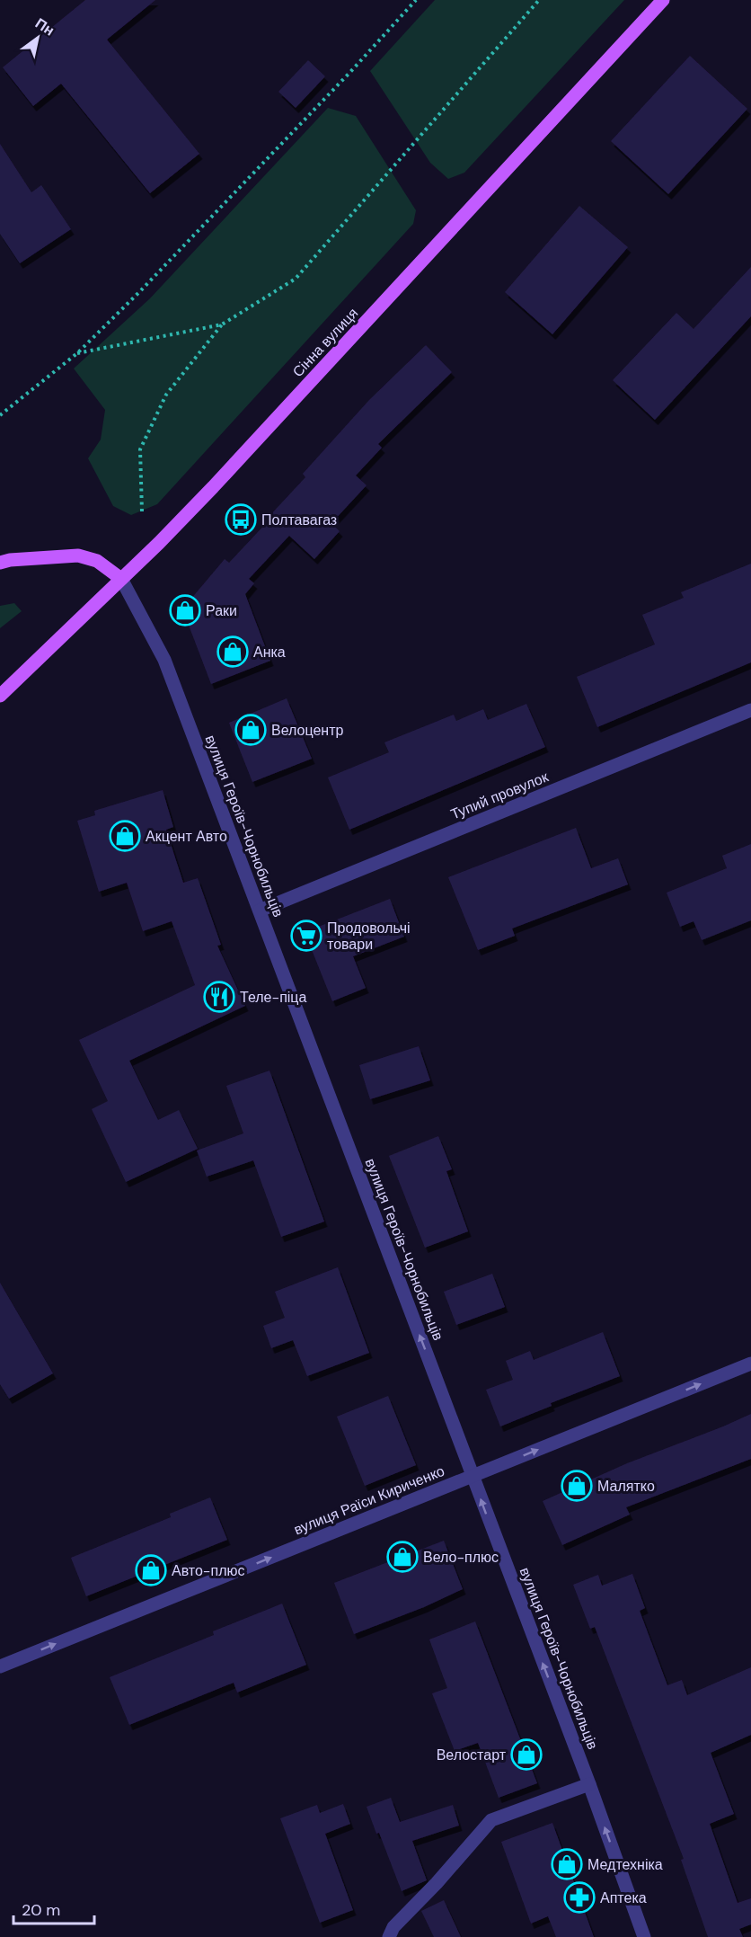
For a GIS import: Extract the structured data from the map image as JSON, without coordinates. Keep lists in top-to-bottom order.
{
  "streets": {
    "main road": ["Сінна вулиця"],
    "street": ["Тупий провулок", "вулиця Героїв-Чорнобильців", "вулиця Раїси Кириченко"]
  },
  "crossings": [
    ["Сінна вулиця", "вулиця Героїв-Чорнобильців"],
    ["Тупий провулок", "вулиця Героїв-Чорнобильців"],
    ["вулиця Героїв-Чорнобильців", "вулиця Раїси Кириченко"]
  ],
  "one_way": ["вулиця Героїв-Чорнобильців", "вулиця Раїси Кириченко"],
  "places": {
    "bus stop": ["Полтавагаз"],
    "shop": [
      "Раки",
      "Анка",
      "Велоцентр",
      "Акцент Авто",
      "Малятко",
      "Вело-плюс",
      "Авто-плюс",
      "Велостарт",
      "Медтехніка"
    ],
    "supermarket": ["Продовольчі товари"],
    "restaurant": ["Теле-піца"],
    "pharmacy": ["Аптека"]
  },
  "scale_bar": "20 m",
  "north": "top right"
}
